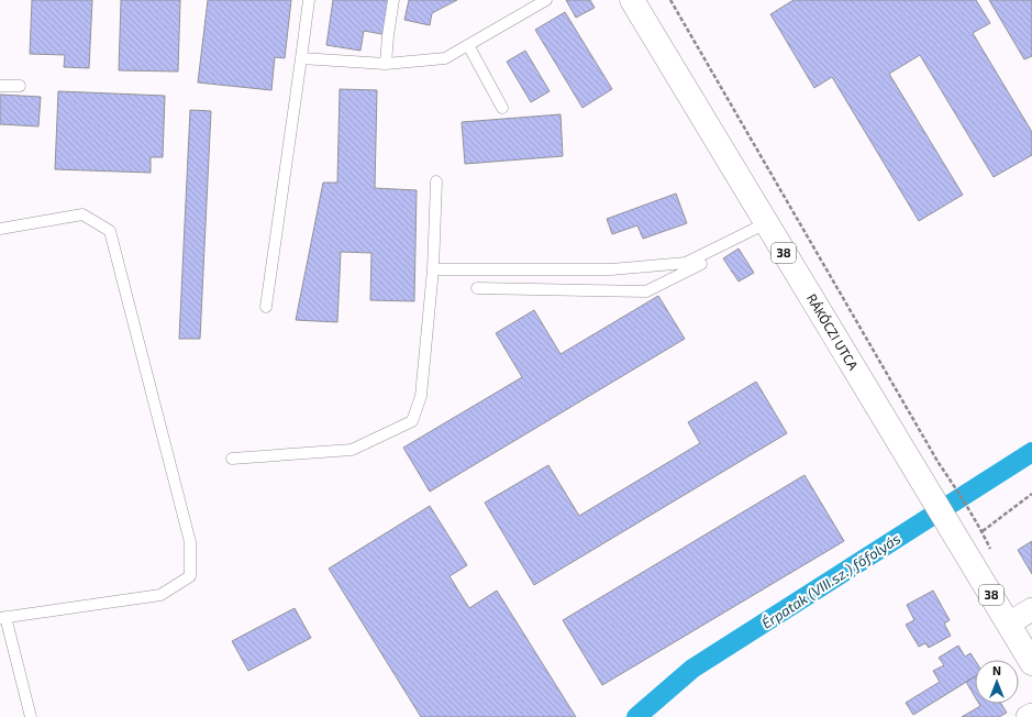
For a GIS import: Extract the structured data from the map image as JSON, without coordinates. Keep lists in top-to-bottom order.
{
  "streets": {
    "main road": ["38", "RÁKÓCZI UTCA"]
  },
  "water": ["Érpatak (VIII.sz.) főfolyás"],
  "north": "top"
}
